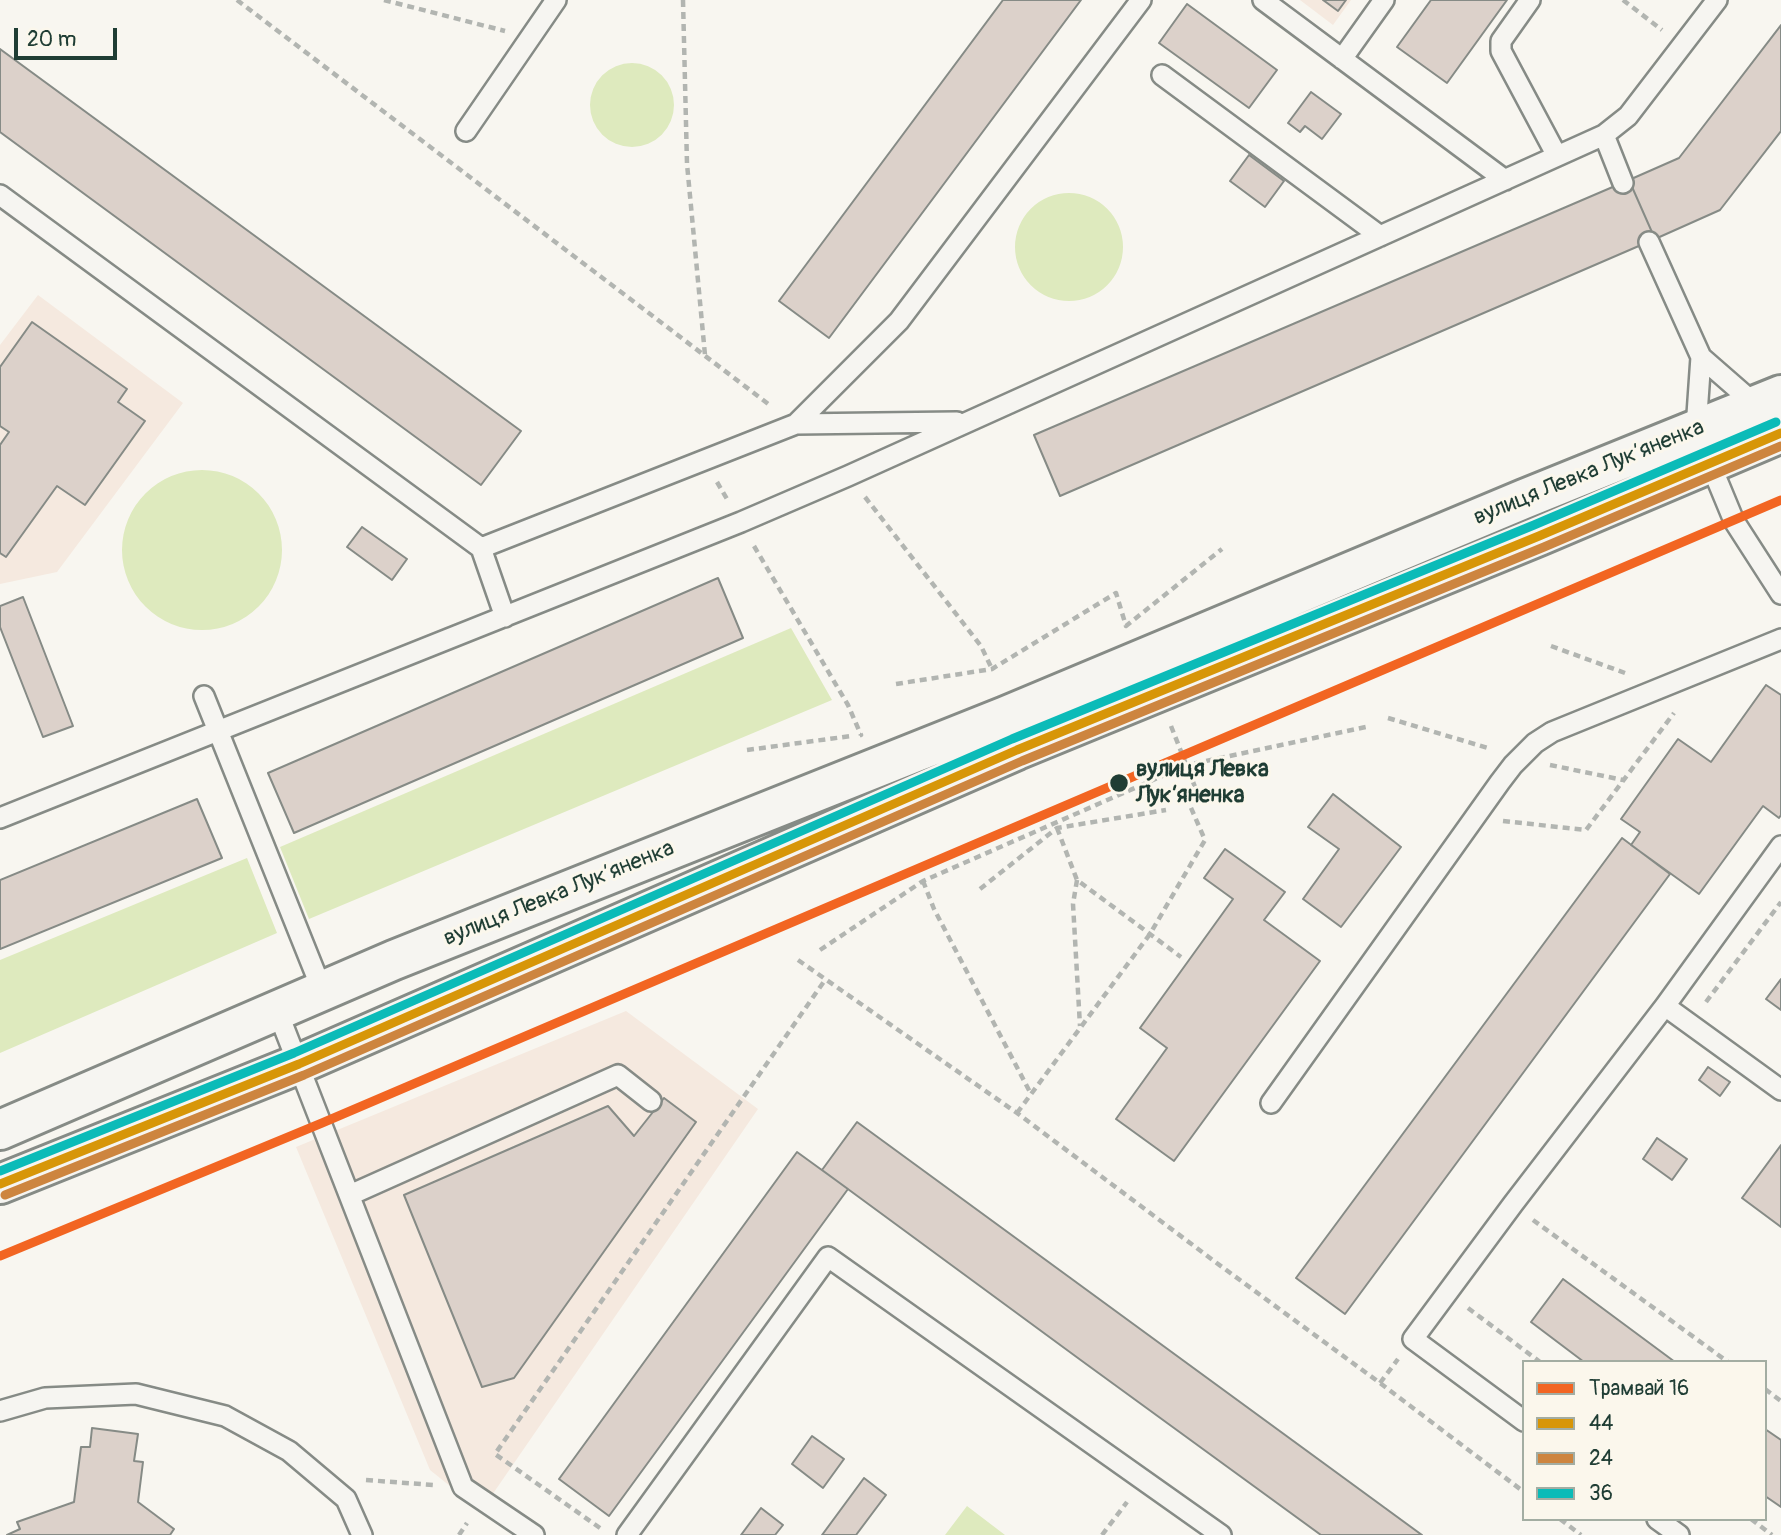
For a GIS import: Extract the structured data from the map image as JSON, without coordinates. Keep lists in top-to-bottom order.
{
  "streets": {
    "main road": ["вулиця Левка Лукʼяненка"]
  },
  "places": ["вулиця Левка Лукʼяненка"],
  "lines": [
    "transit line 36",
    "transit line 44",
    "transit line 24",
    "tram line 16"
  ],
  "legend": [
    "Трамвай 16",
    "44",
    "24",
    "36"
  ],
  "scale_bar": "20 m"
}
